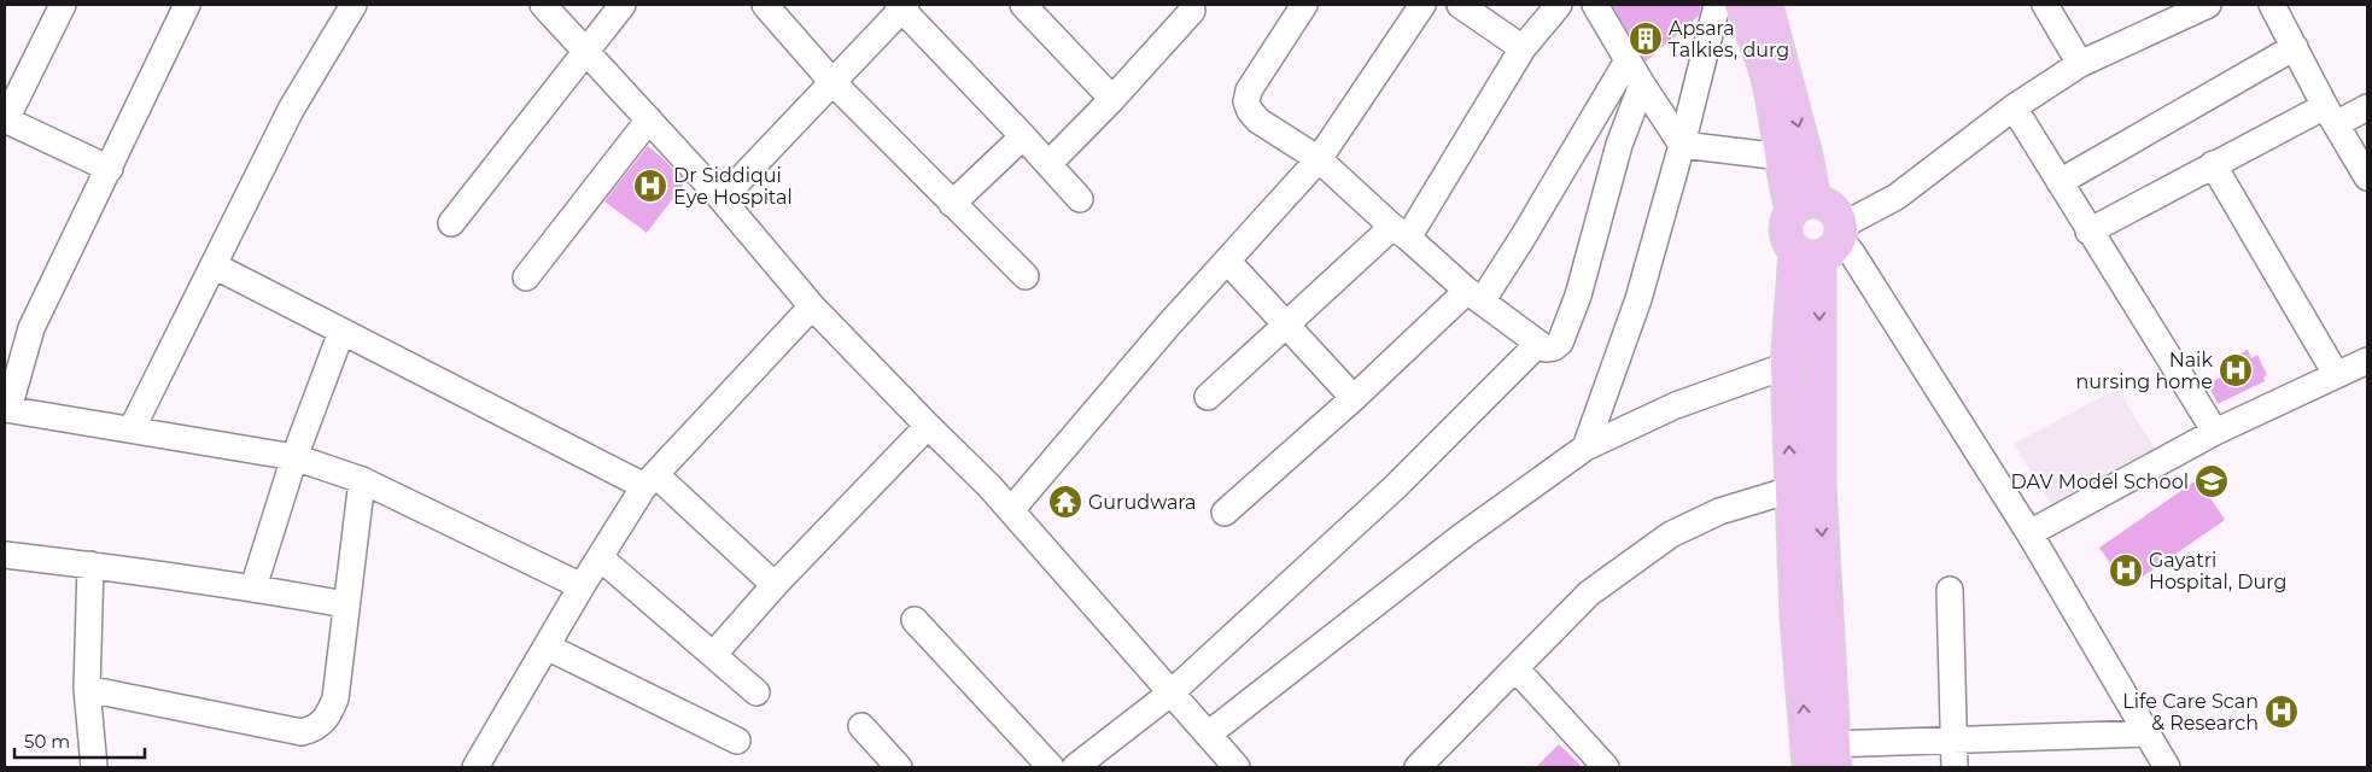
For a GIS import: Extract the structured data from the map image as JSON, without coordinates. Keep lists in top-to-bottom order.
{
  "places": {
    "building": ["Apsara Talkies, durg"],
    "hospital": [
      "Dr Siddiqui Eye Hospital",
      "Naik nursing home",
      "Gayatri Hospital, Durg",
      "Life Care Scan & Research"
    ],
    "school or university": ["DAV Model School"],
    "temple": ["Gurudwara"]
  },
  "scale_bar": "50 m"
}
